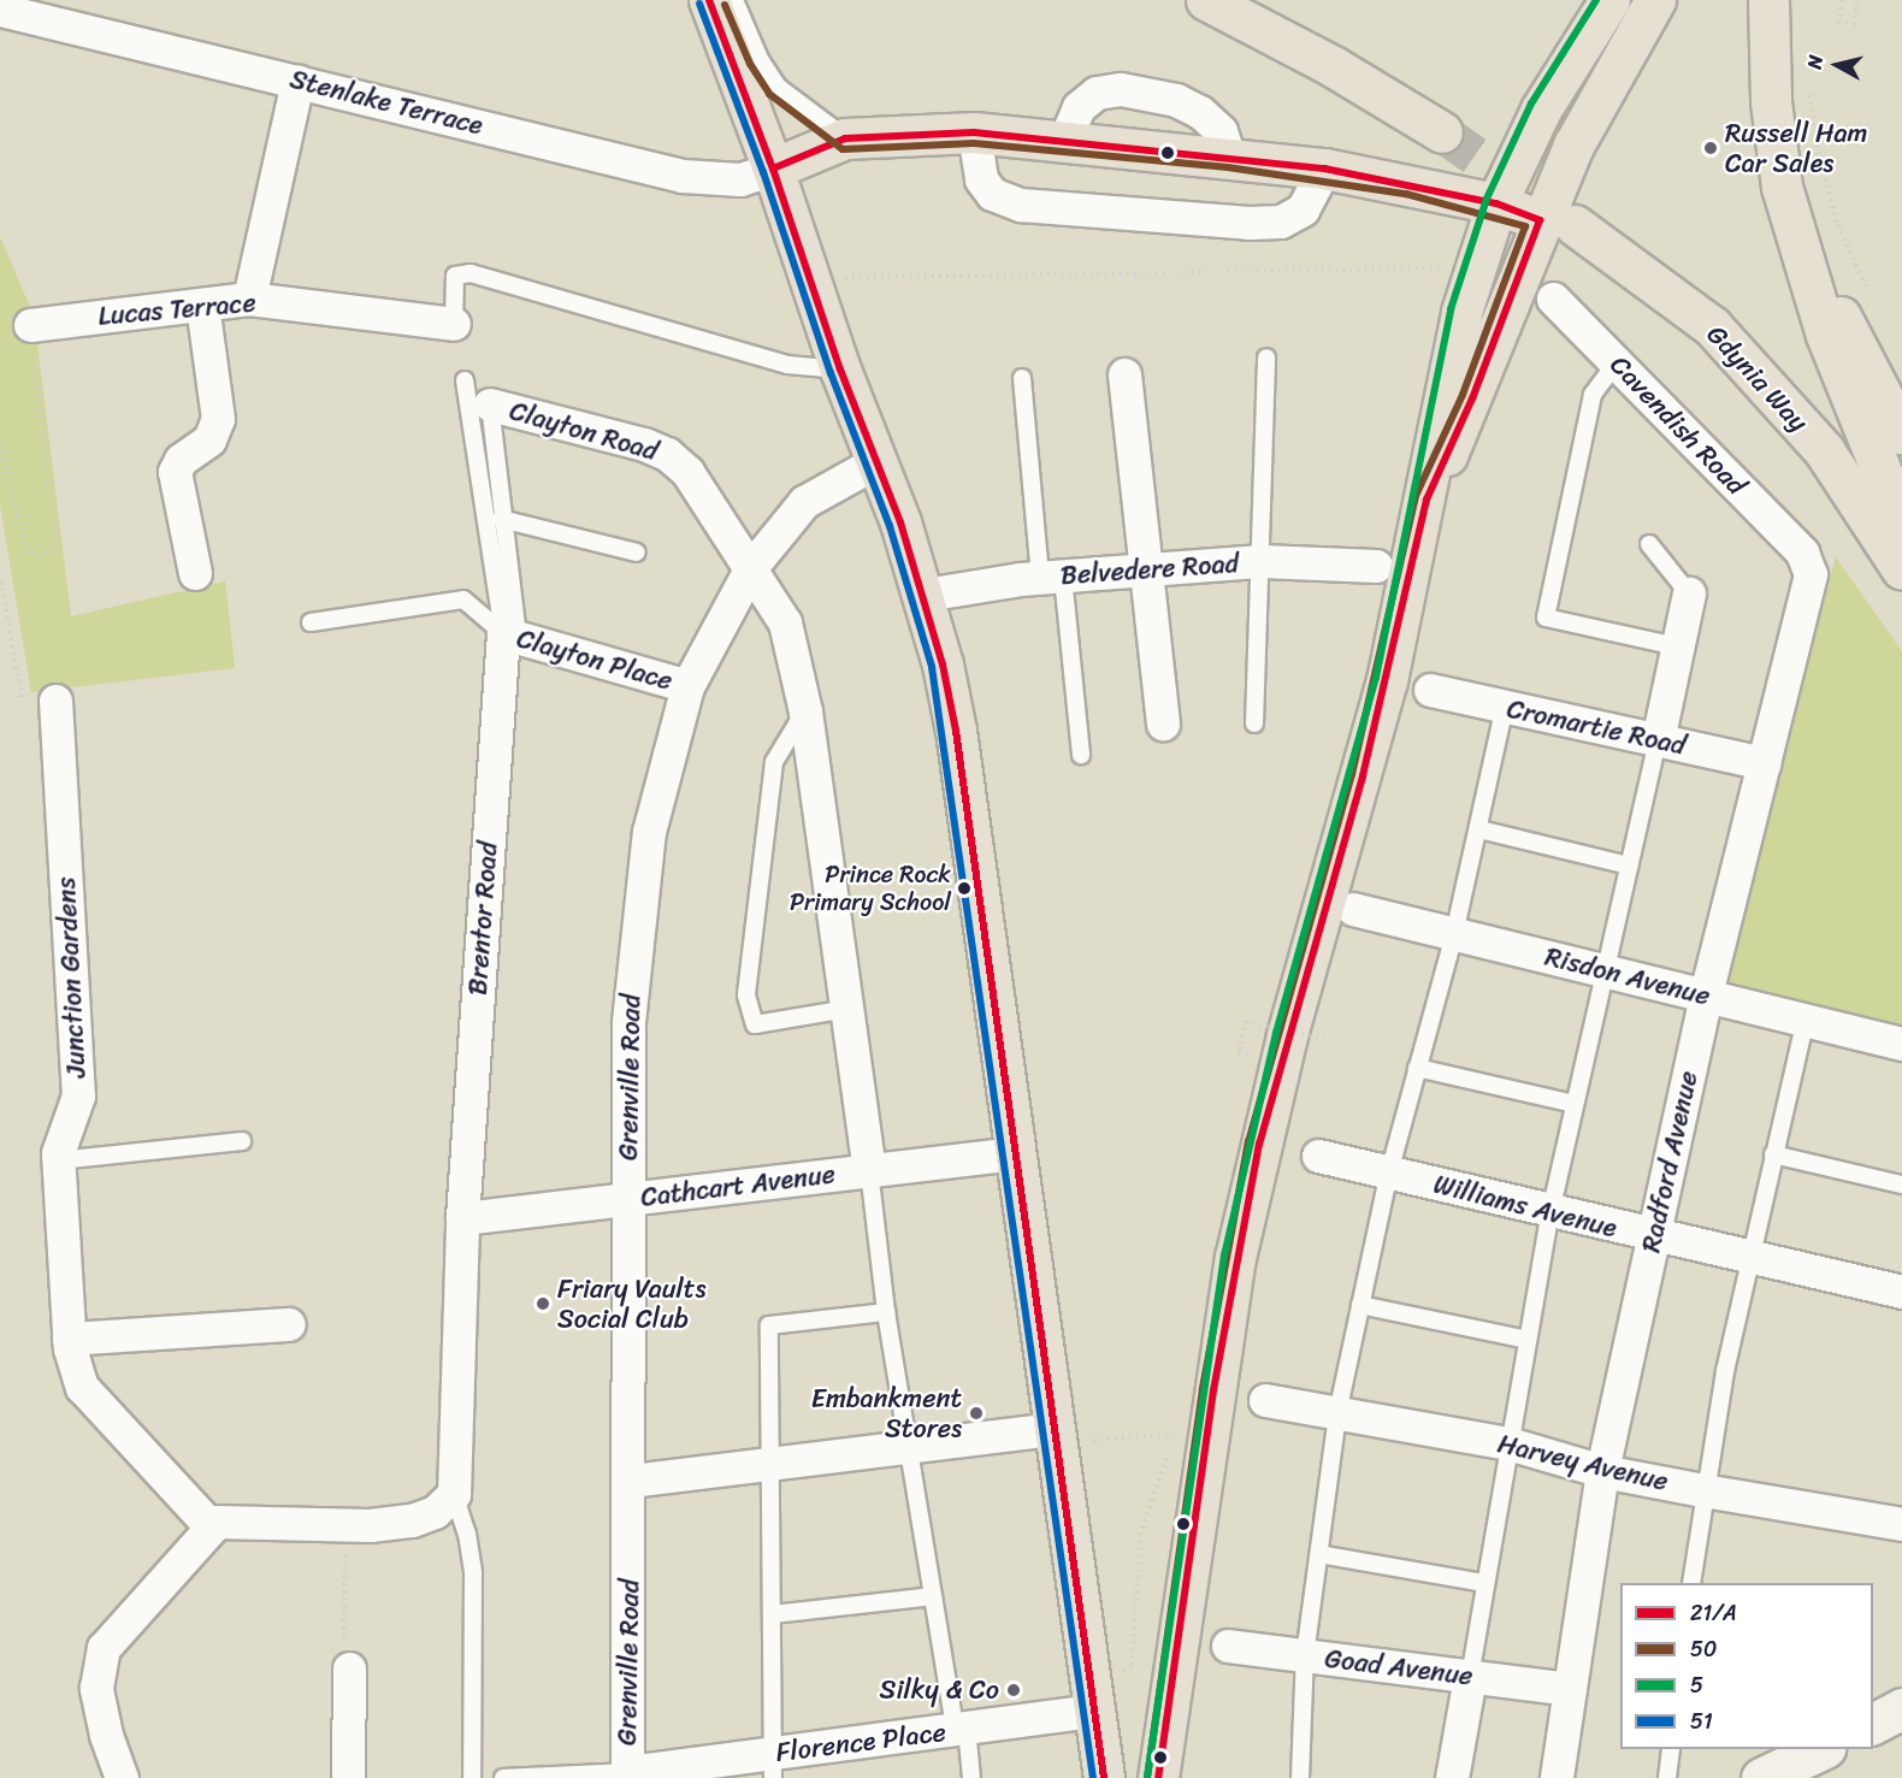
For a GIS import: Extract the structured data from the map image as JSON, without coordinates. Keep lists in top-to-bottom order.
{
  "streets": {
    "main road": ["Gdynia Way"],
    "street": [
      "Stenlake Terrace",
      "Lucas Terrace",
      "Cavendish Road",
      "Clayton Road",
      "Belvedere Road",
      "Clayton Place",
      "Cromartie Road",
      "Brentor Road",
      "Risdon Avenue",
      "Junction Gardens",
      "Grenville Road",
      "Radford Avenue",
      "Cathcart Avenue",
      "Williams Avenue",
      "Harvey Avenue",
      "Goad Avenue",
      "Florence Place"
    ]
  },
  "crossings": [
    ["Stenlake Terrace", "Gdynia Way"],
    ["Cavendish Road", "Radford Avenue"],
    ["Clayton Road", "Grenville Road"],
    ["Clayton Road", "Cathcart Avenue"],
    ["Clayton Place", "Brentor Road"],
    ["Clayton Place", "Grenville Road"],
    ["Cromartie Road", "Radford Avenue"],
    ["Brentor Road", "Cathcart Avenue"],
    ["Risdon Avenue", "Radford Avenue"],
    ["Grenville Road", "Cathcart Avenue"],
    ["Grenville Road", "Florence Place"],
    ["Radford Avenue", "Williams Avenue"],
    ["Radford Avenue", "Harvey Avenue"],
    ["Radford Avenue", "Goad Avenue"]
  ],
  "places": [
    "Russell Ham Car Sales",
    "Prince Rock Primary School",
    "Friary Vaults Social Club",
    "Embankment Stores",
    "Silky & Co"
  ],
  "lines": [
    "transit line 21/A",
    "transit line 5",
    "transit line 51",
    "transit line 50"
  ],
  "legend": [
    "21/A",
    "50",
    "5",
    "51"
  ],
  "north": "left"
}
